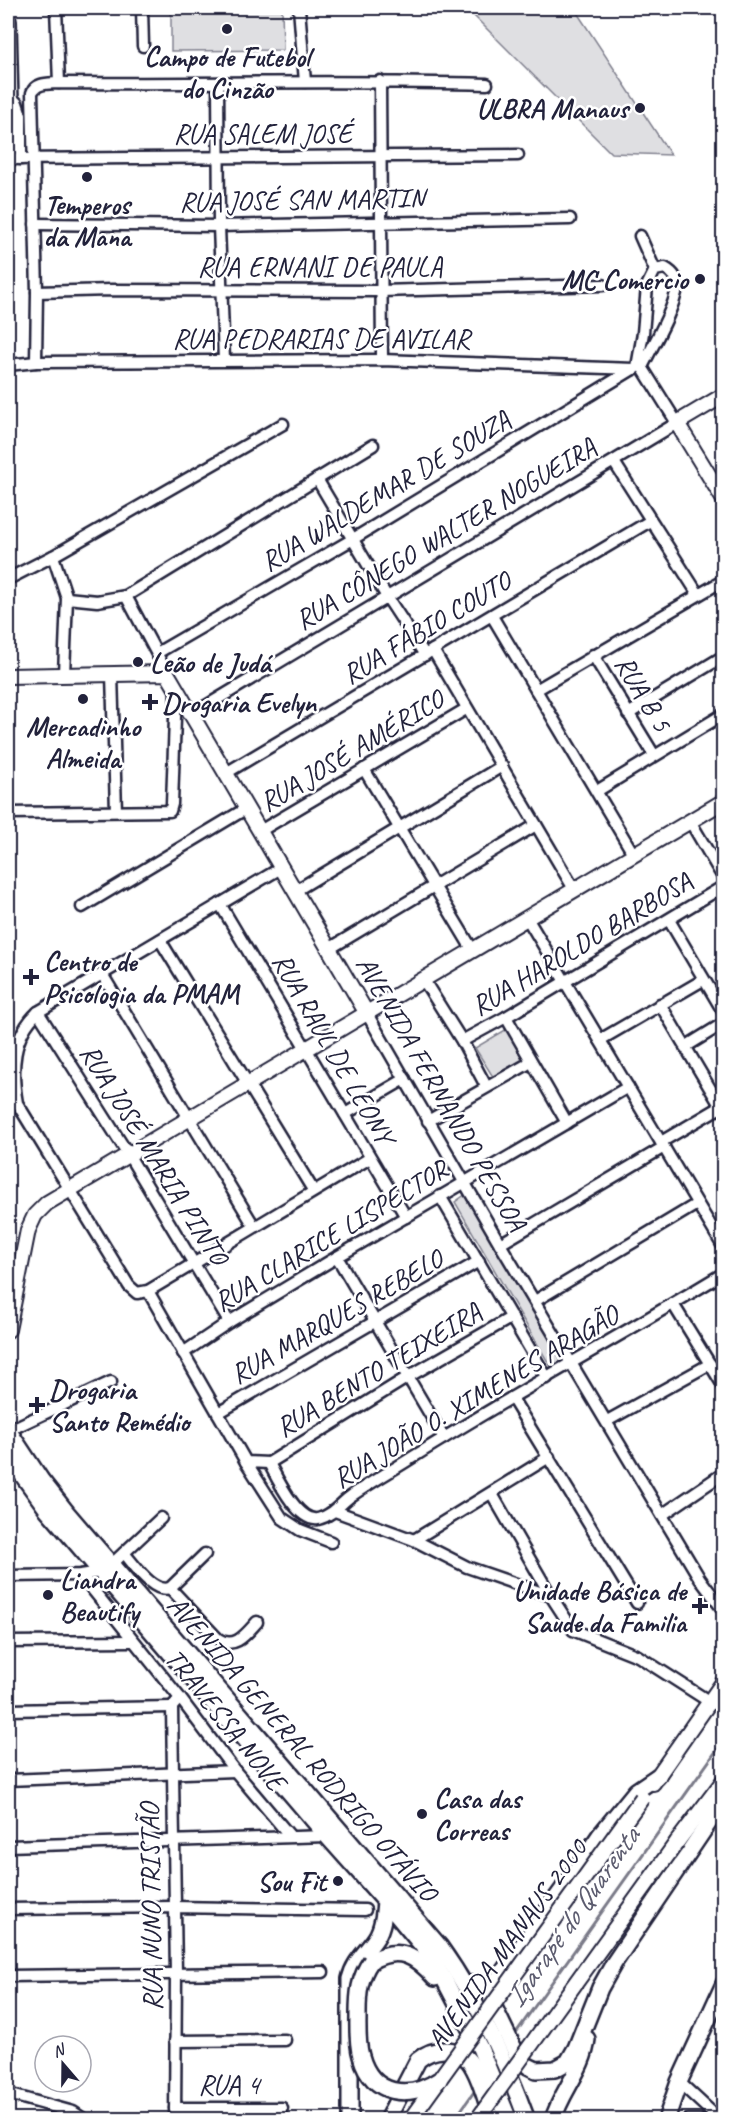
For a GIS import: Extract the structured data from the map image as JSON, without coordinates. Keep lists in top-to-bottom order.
{
  "streets": {
    "main road": ["AVENIDA GENERAL RODRIGO OTÁVIO"],
    "street": [
      "RUA SALEM JOSÉ",
      "RUA JOSÉ SAN MARTIN",
      "RUA ERNANI DE PAULA",
      "RUA PEDRARIAS DE AVILAR",
      "RUA WALDEMAR DE SOUZA",
      "RUA CÔNEGO WALTER NOGUEIRA",
      "RUA FÁBIO COUTO",
      "RUA B 5",
      "RUA JOSÉ AMÉRICO",
      "RUA HAROLDO BARBOSA",
      "RUA RAUL DE LEONY",
      "AVENIDA FERNANDO PESSOA",
      "RUA JOSÉ MARIA PINTO",
      "RUA CLARICE LISPECTOR",
      "RUA MARQUES REBELO",
      "RUA BENTO TEIXEIRA",
      "RUA JOÃO O. XIMENES ARAGÃO",
      "TRAVESSA NOVE",
      "RUA NUNO TRISTÃO",
      "AVENIDA MANAUS 2000",
      "RUA 4"
    ]
  },
  "crossings": [
    ["RUA PEDRARIAS DE AVILAR", "RUA WALDEMAR DE SOUZA"],
    ["RUA WALDEMAR DE SOUZA", "AVENIDA FERNANDO PESSOA"],
    ["RUA CÔNEGO WALTER NOGUEIRA", "AVENIDA FERNANDO PESSOA"],
    ["RUA FÁBIO COUTO", "AVENIDA FERNANDO PESSOA"],
    ["RUA JOSÉ AMÉRICO", "AVENIDA FERNANDO PESSOA"],
    ["RUA RAUL DE LEONY", "RUA CLARICE LISPECTOR"],
    ["AVENIDA FERNANDO PESSOA", "RUA CLARICE LISPECTOR"],
    ["AVENIDA FERNANDO PESSOA", "RUA JOÃO O. XIMENES ARAGÃO"],
    ["RUA JOSÉ MARIA PINTO", "RUA CLARICE LISPECTOR"],
    ["RUA BENTO TEIXEIRA", "RUA JOÃO O. XIMENES ARAGÃO"],
    ["RUA NUNO TRISTÃO", "RUA 4"]
  ],
  "water": ["Igarapé do Quarenta"],
  "places": {
    "other": [
      "Campo de Futebol do Cinzão",
      "ULBRA Manaus",
      "Temperos da Mana",
      "MC Comercio",
      "Leão de Judá",
      "Mercadinho Almeida",
      "Liandra Beautify",
      "Casa das Correas",
      "Sou Fit"
    ],
    "health": [
      "Drogaria Evelyn",
      "Centro de Psicologia da PMAM",
      "Drogaria Santo Remédio",
      "Unidade Básica de Saude da Familia"
    ]
  },
  "north": "top"
}
